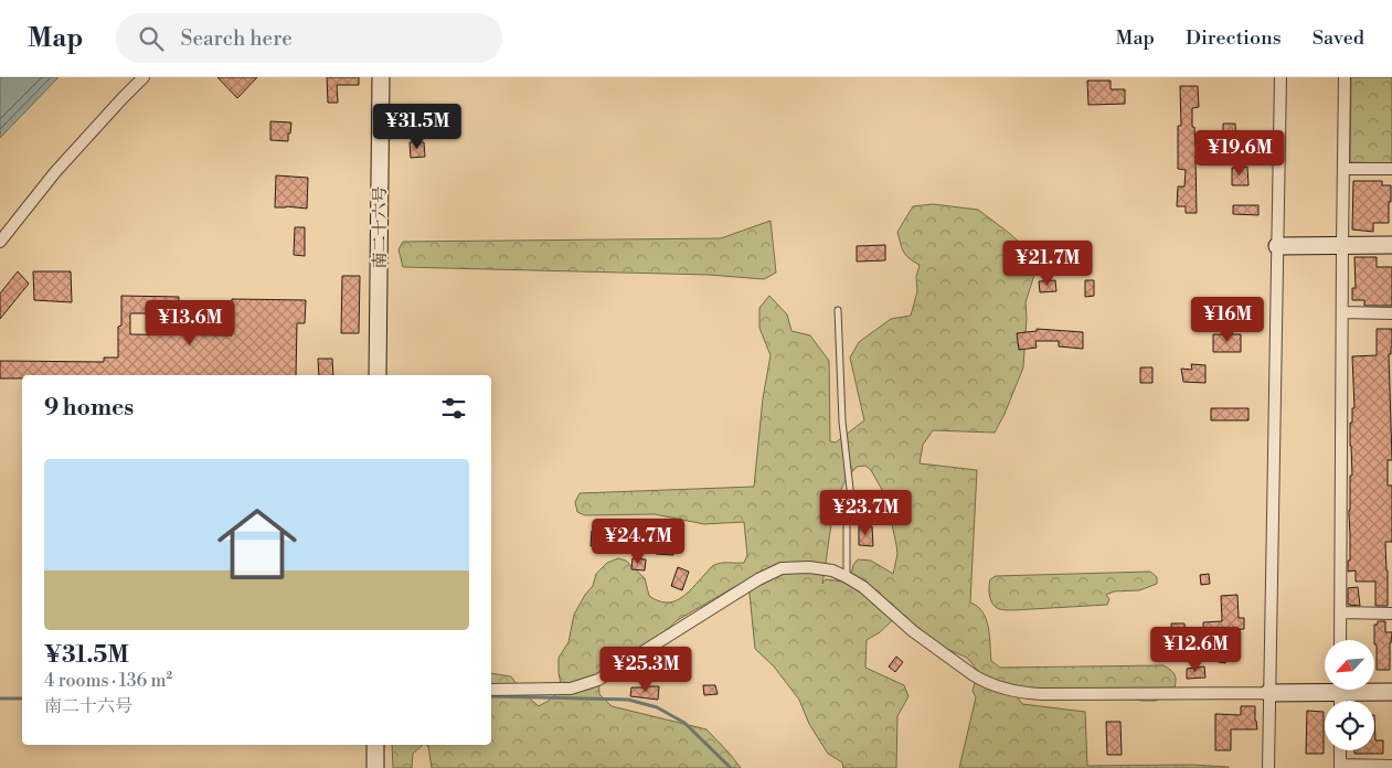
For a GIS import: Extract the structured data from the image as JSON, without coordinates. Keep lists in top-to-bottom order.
{
  "streets": {
    "street": ["南二十六号"]
  },
  "north": "bottom left",
  "page": {
    "header": "Map",
    "search": "Search here",
    "nav": ["Map", "Directions", "Saved"],
    "price": [
      "¥31.5M",
      "¥19.6M",
      "¥21.7M",
      "¥16M",
      "¥13.6M",
      "¥23.7M",
      "¥24.7M",
      "¥12.6M",
      "¥25.3M"
    ],
    "heading": "9 homes",
    "list": [
      {
        "name": "¥31.5M",
        "note": "4 rooms · 136 m² · 南二十六号"
      }
    ]
  }
}
